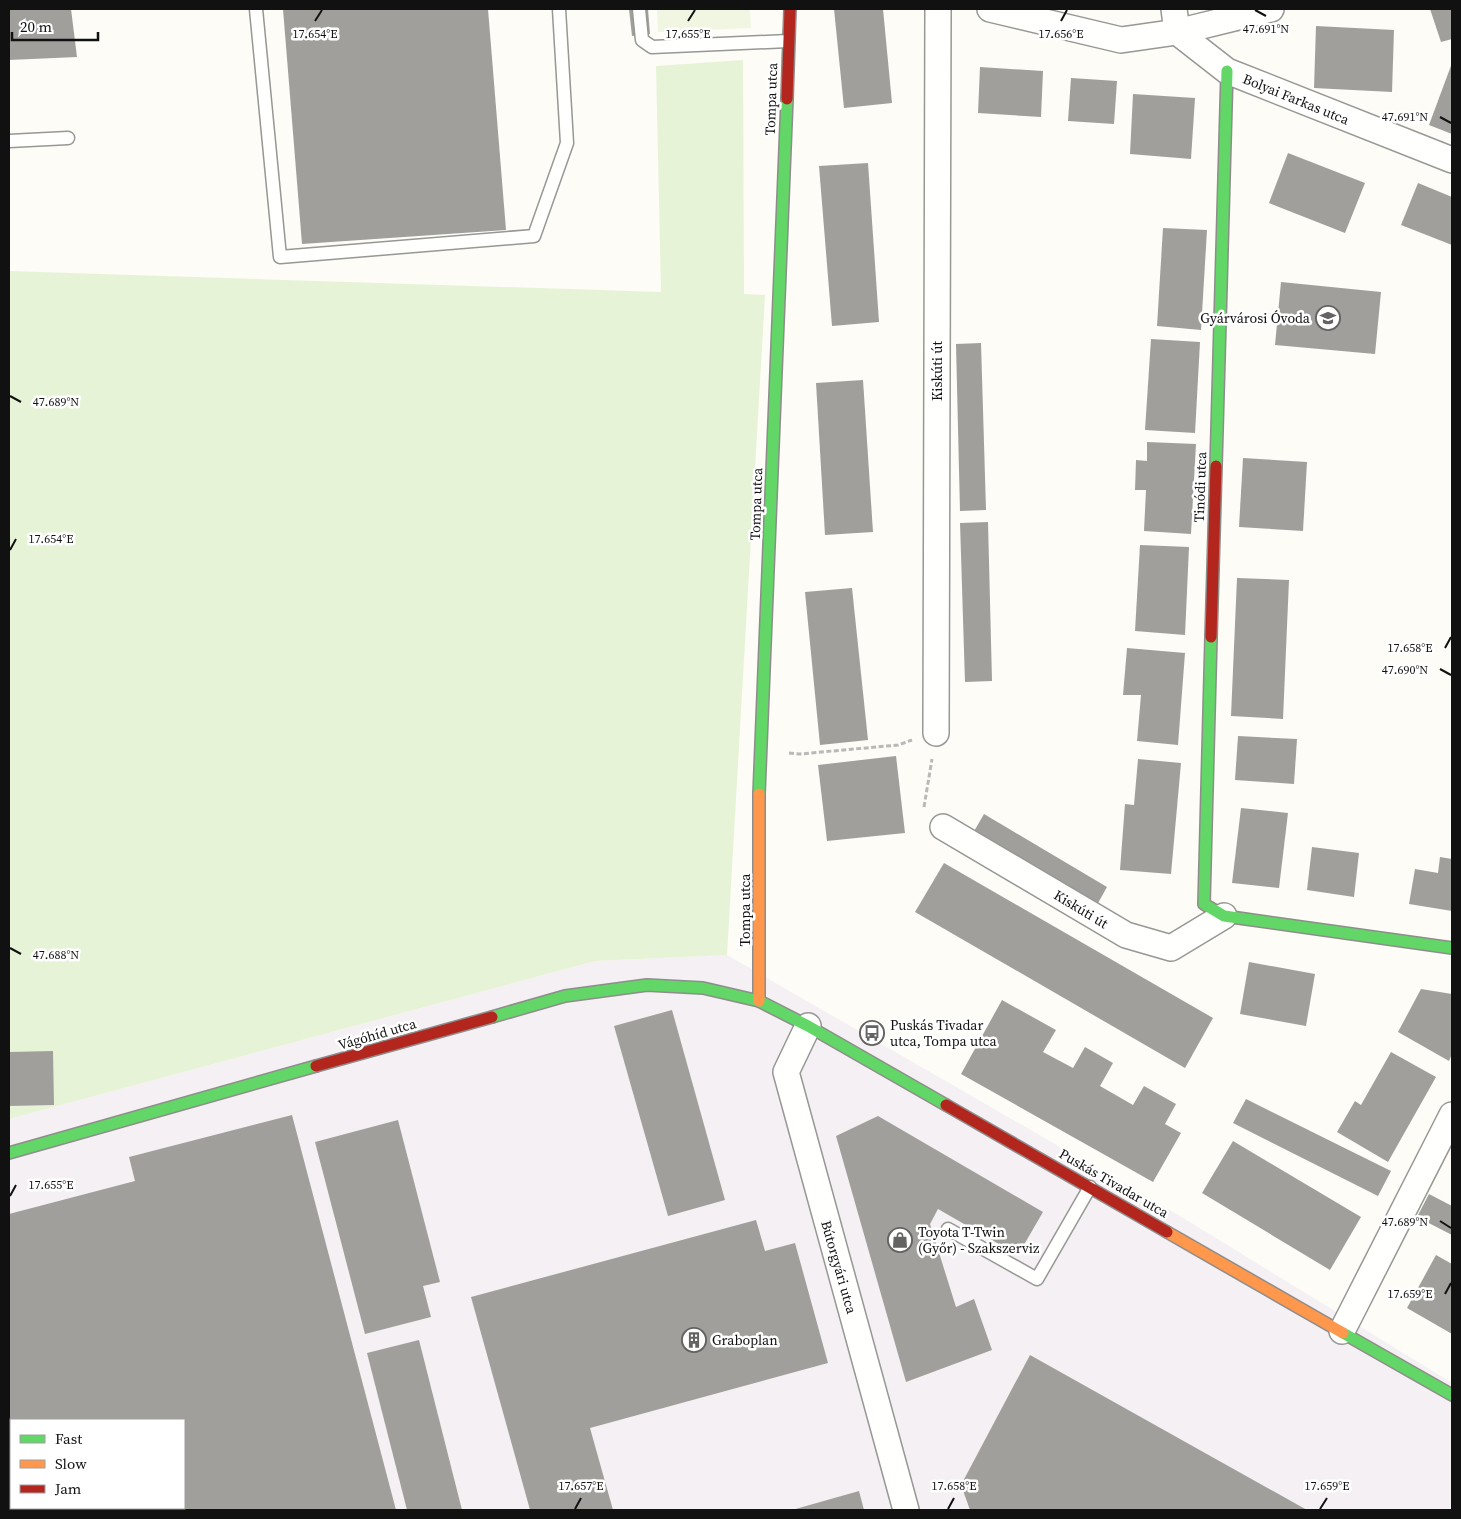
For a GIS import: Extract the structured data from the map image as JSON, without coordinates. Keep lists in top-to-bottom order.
{
  "streets": {
    "street": [
      "Tompa utca",
      "Bolyai Farkas utca",
      "Kiskúti út",
      "Tinódi utca",
      "Vágóhíd utca",
      "Puskás Tivadar utca",
      "Bútorgyári utca"
    ]
  },
  "crossings": [
    ["Tompa utca", "Vágóhíd utca"],
    ["Tompa utca", "Puskás Tivadar utca"],
    ["Bolyai Farkas utca", "Tinódi utca"],
    ["Kiskúti út", "Tinódi utca"],
    ["Vágóhíd utca", "Puskás Tivadar utca"],
    ["Puskás Tivadar utca", "Bútorgyári utca"]
  ],
  "places": {
    "school or university": ["Gyárvárosi Óvoda"],
    "bus stop": ["Puskás Tivadar utca, Tompa utca"],
    "shop": ["Toyota T-Twin (Győr) - Szakszerviz"],
    "building": ["Graboplan"]
  },
  "legend": ["Fast", "Slow", "Jam"],
  "scale_bar": "20 m",
  "coordinates": [
    "47.691°N",
    "17.654°E",
    "17.655°E",
    "17.656°E",
    "47.689°N",
    "17.658°E",
    "47.690°N",
    "47.688°N",
    "17.659°E",
    "17.657°E"
  ]
}
